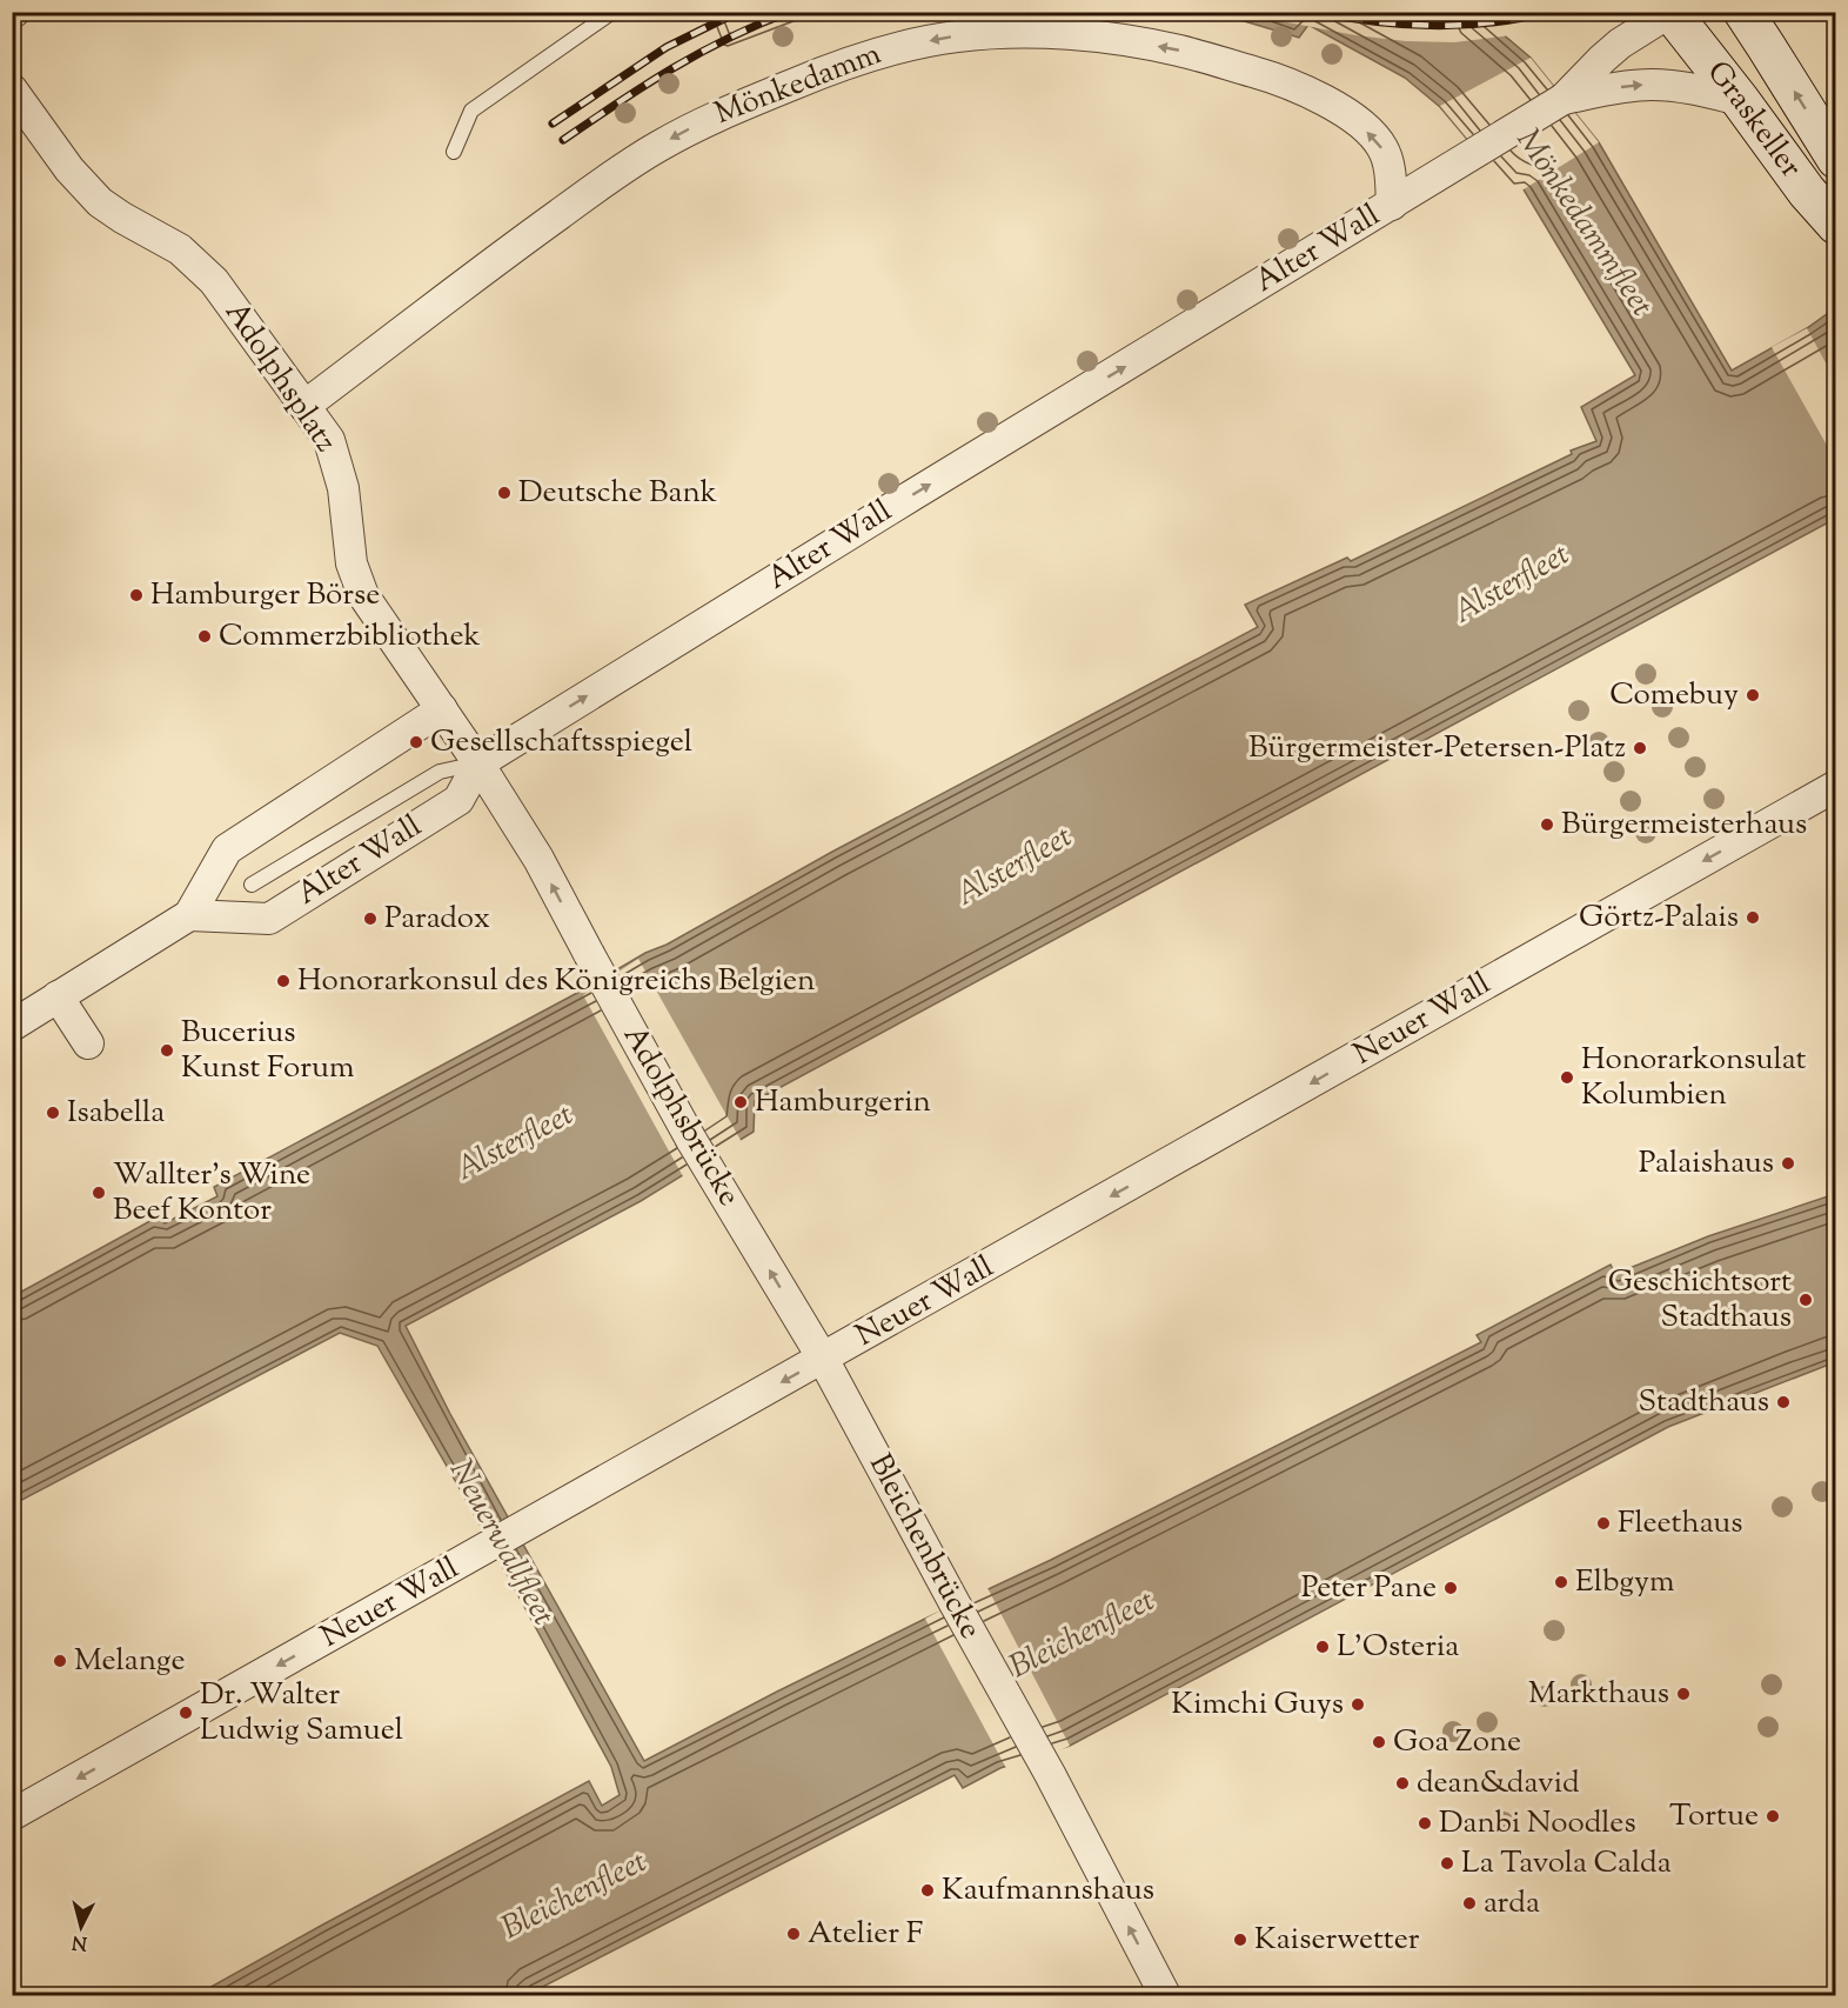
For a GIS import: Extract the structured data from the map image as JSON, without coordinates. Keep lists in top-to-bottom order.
{
  "streets": {
    "main road": ["Graskeller"],
    "street": [
      "Mönkedamm",
      "Alter Wall",
      "Adolphsplatz",
      "Neuer Wall",
      "Adolphsbrücke",
      "Bleichenbrücke"
    ]
  },
  "crossings": [
    ["Mönkedamm", "Alter Wall"],
    ["Mönkedamm", "Adolphsplatz"],
    ["Alter Wall", "Adolphsplatz"],
    ["Alter Wall", "Adolphsbrücke"],
    ["Adolphsplatz", "Adolphsbrücke"],
    ["Neuer Wall", "Adolphsbrücke"],
    ["Neuer Wall", "Bleichenbrücke"],
    ["Adolphsbrücke", "Bleichenbrücke"]
  ],
  "one_way": [
    "Mönkedamm",
    "Alter Wall",
    "Neuer Wall",
    "Adolphsbrücke",
    "Bleichenbrücke"
  ],
  "water": [
    "Mönkedammfleet",
    "Alsterfleet",
    "Neuerwallfleet",
    "Bleichenfleet"
  ],
  "places": [
    "Deutsche Bank",
    "Hamburger Börse",
    "Commerzbibliothek",
    "Comebuy",
    "Gesellschaftsspiegel",
    "Bürgermeister-Petersen-Platz",
    "Bürgermeisterhaus",
    "Görtz-Palais",
    "Paradox",
    "Honorarkonsul des Königreichs Belgien",
    "Bucerius Kunst Forum",
    "Honorarkonsulat Kolumbien",
    "Hamburgerin",
    "Isabella",
    "Palaishaus",
    "Wallter's Wine Beef Kontor",
    "Geschichtsort Stadthaus",
    "Stadthaus",
    "Fleethaus",
    "Elbgym",
    "Peter Pane",
    "L'Osteria",
    "Melange",
    "Markthaus",
    "Kimchi Guys",
    "Dr. Walter Ludwig Samuel",
    "Goa Zone",
    "dean&david",
    "Tortue",
    "Danbi Noodles",
    "La Tavola Calda",
    "Kaufmannshaus",
    "arda",
    "Atelier F",
    "Kaiserwetter"
  ],
  "north": "bottom"
}
